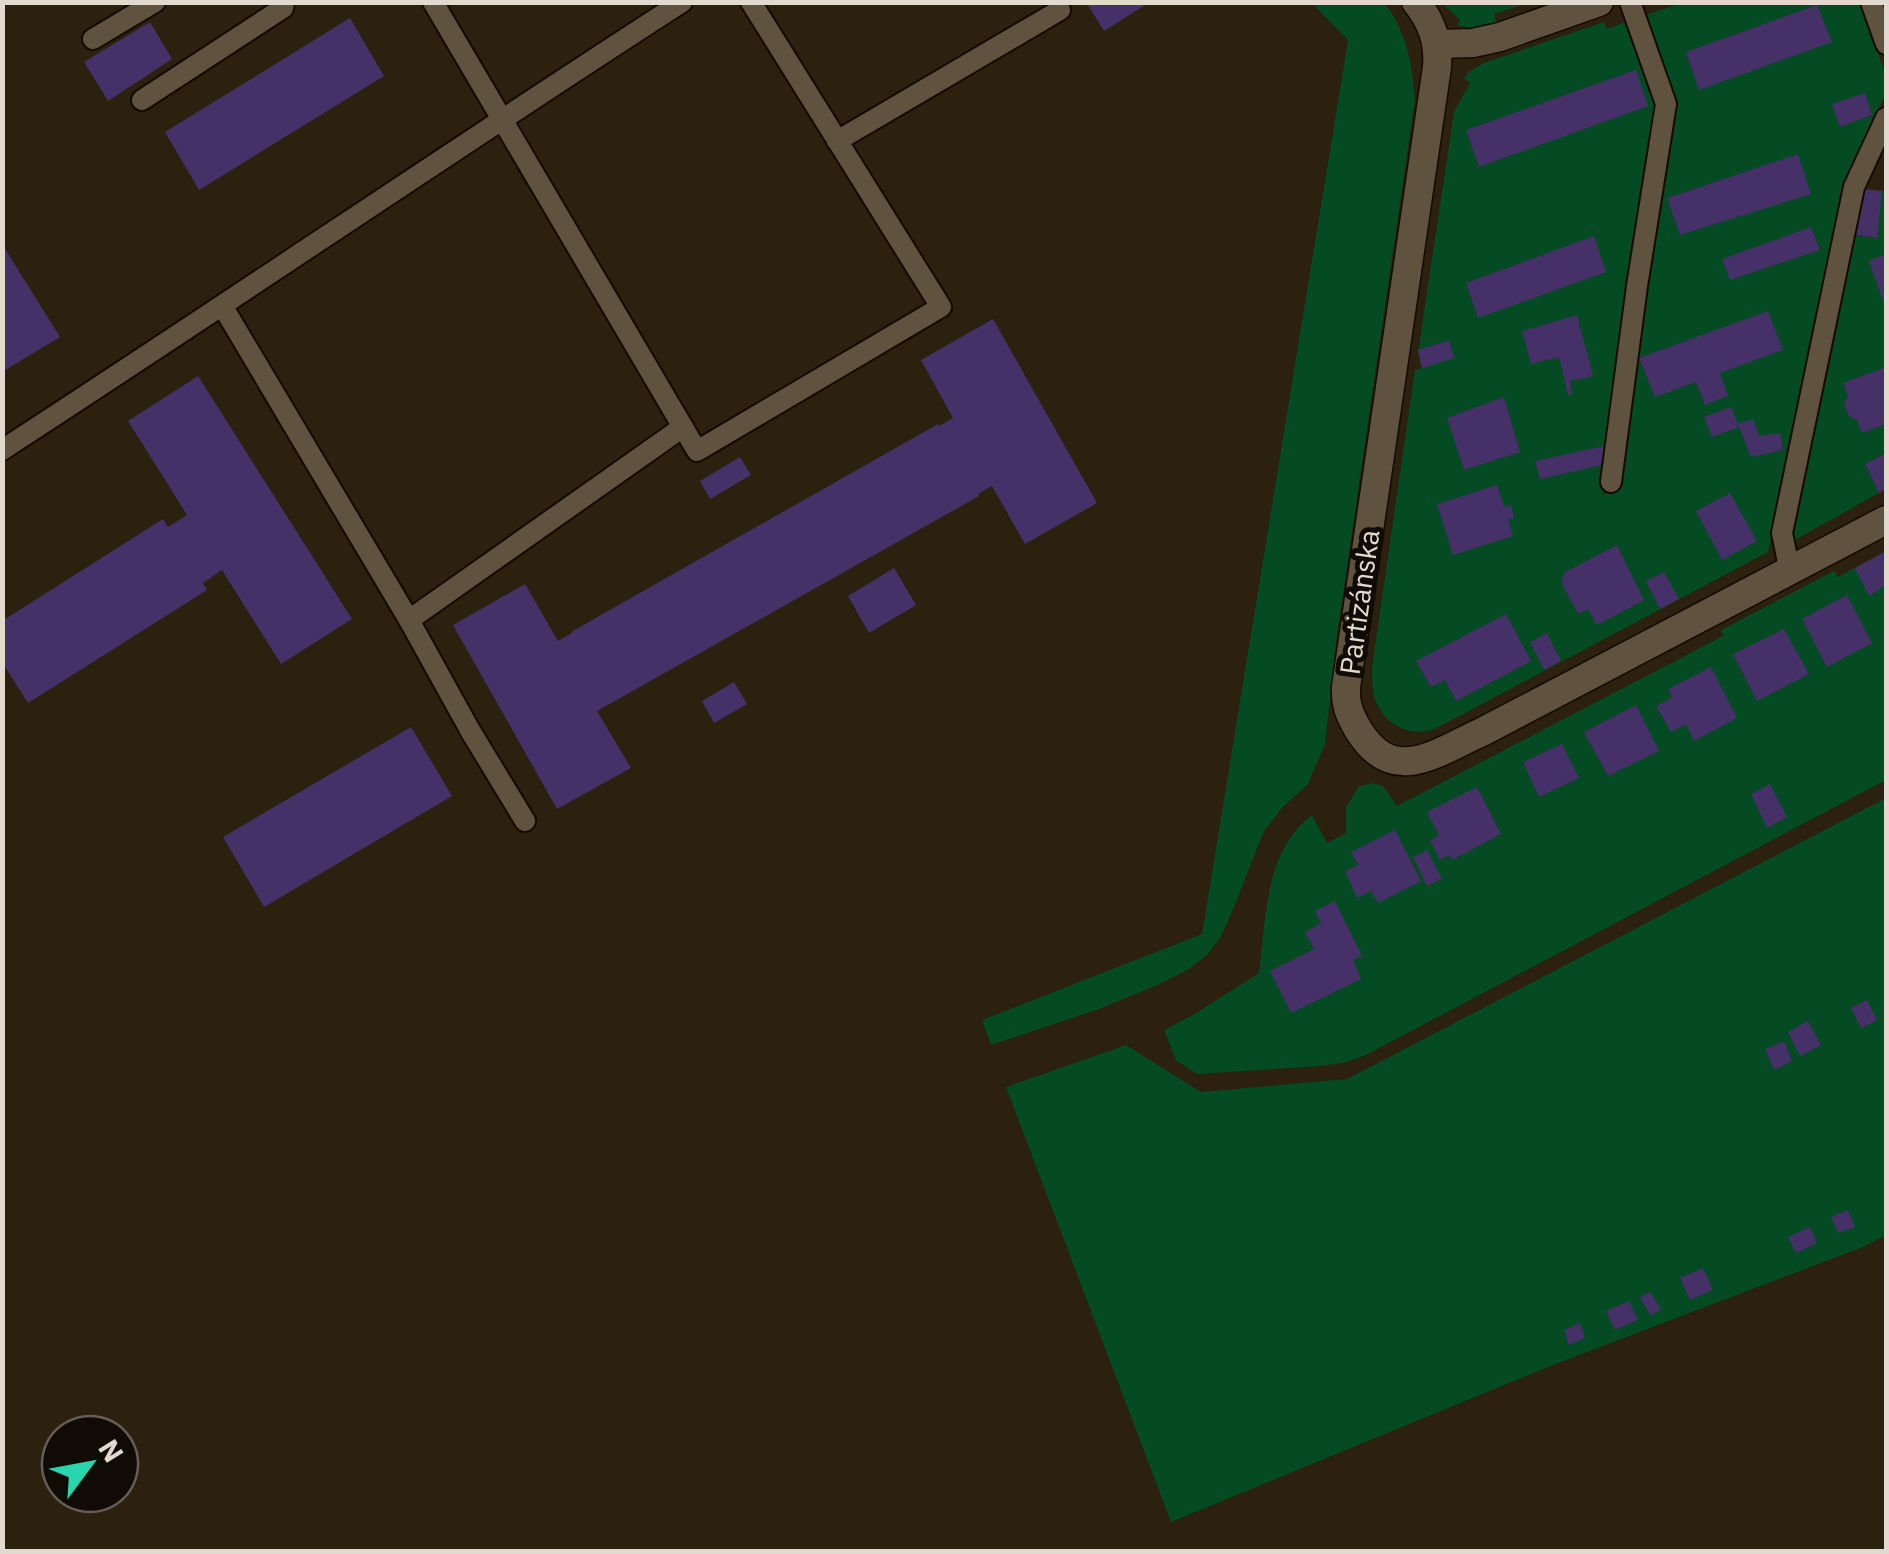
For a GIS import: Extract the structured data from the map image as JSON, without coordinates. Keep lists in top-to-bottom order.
{
  "streets": {
    "street": ["Partizánska"]
  },
  "north": "top right"
}
